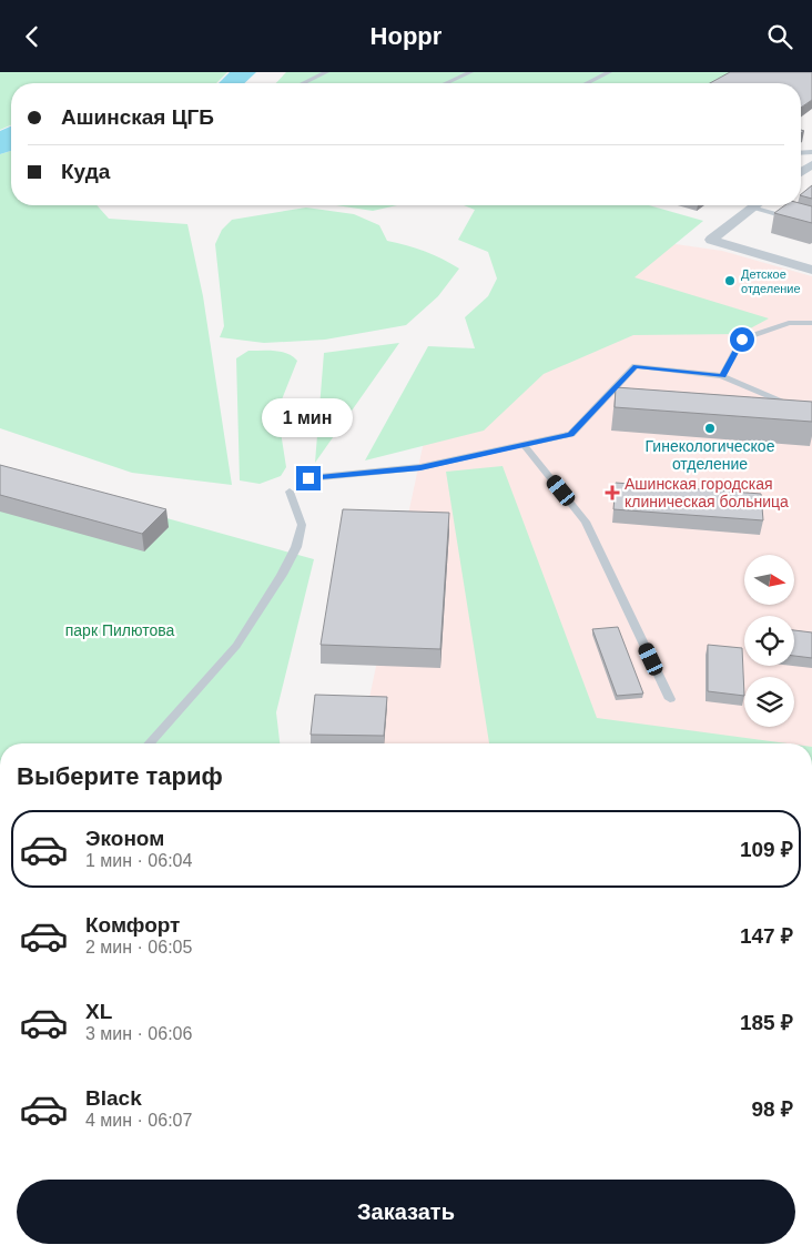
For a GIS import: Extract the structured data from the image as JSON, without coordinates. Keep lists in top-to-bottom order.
{
  "parks": ["парк Пилютова"],
  "places": {
    "other": ["Детское отделение", "Гинекологическое отделение"],
    "health": ["Ашинская городская клиническая больница"]
  },
  "north": "right",
  "page": {
    "header": "Hoppr",
    "banner": ["Ашинская ЦГБ", "Куда"],
    "bubble": "1 мин",
    "heading": "Выберите тариф",
    "list": [
      {
        "name": "Эконом",
        "note": "1 мин · 06:04",
        "value": "109 ₽"
      },
      {
        "name": "Комфорт",
        "note": "2 мин · 06:05",
        "value": "147 ₽"
      },
      {
        "name": "XL",
        "note": "3 мин · 06:06",
        "value": "185 ₽"
      },
      {
        "name": "Black",
        "note": "4 мин · 06:07",
        "value": "98 ₽"
      }
    ],
    "buttons": "Заказать"
  }
}
